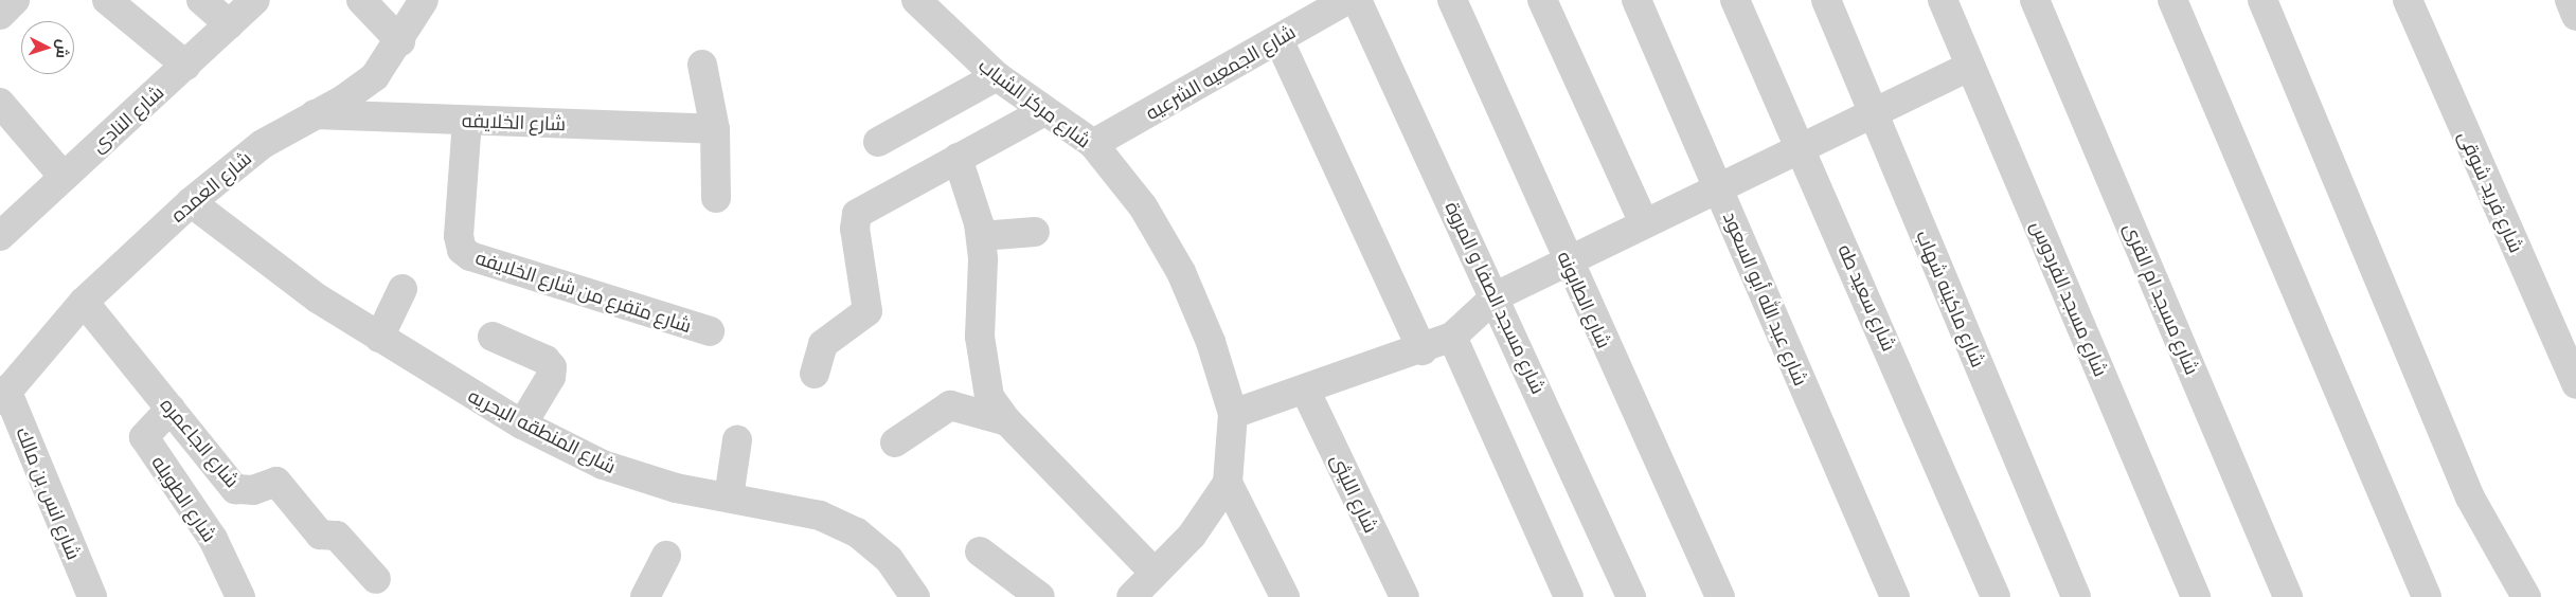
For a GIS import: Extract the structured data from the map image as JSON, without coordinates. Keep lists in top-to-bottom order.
{
  "streets": {
    "street": [
      "شارع الجمعيه الشرعيه",
      "شارع مركز الشباب",
      "شارع النادى",
      "شارع الخلايفه",
      "شارع العمده",
      "شارع فريد شوقى",
      "شارع متفرع من شارع الخلايفه",
      "شارع مسجد الصفا و المروة",
      "شارع سعيد طه",
      "شارع عبد الله أبو السعود",
      "شارع ماكينه شهاب",
      "شارع مسجد الفردوس",
      "شارع مسجد ام القرى",
      "شارع الطابونه",
      "شارع المنطقه البحريه",
      "شارع الجاعمره",
      "شارع انس بن مالك",
      "شارع الليثى",
      "شارع الطويله"
    ]
  },
  "crossings": [
    ["شارع الجمعيه الشرعيه", "شارع مركز الشباب"],
    ["شارع الخلايفه", "شارع العمده"],
    ["شارع الخلايفه", "شارع متفرع من شارع الخلايفه"],
    ["شارع العمده", "شارع المنطقه البحريه"],
    ["شارع العمده", "شارع الجاعمره"],
    ["شارع العمده", "شارع انس بن مالك"],
    ["شارع الجاعمره", "شارع الطويله"]
  ],
  "north": "right"
}
